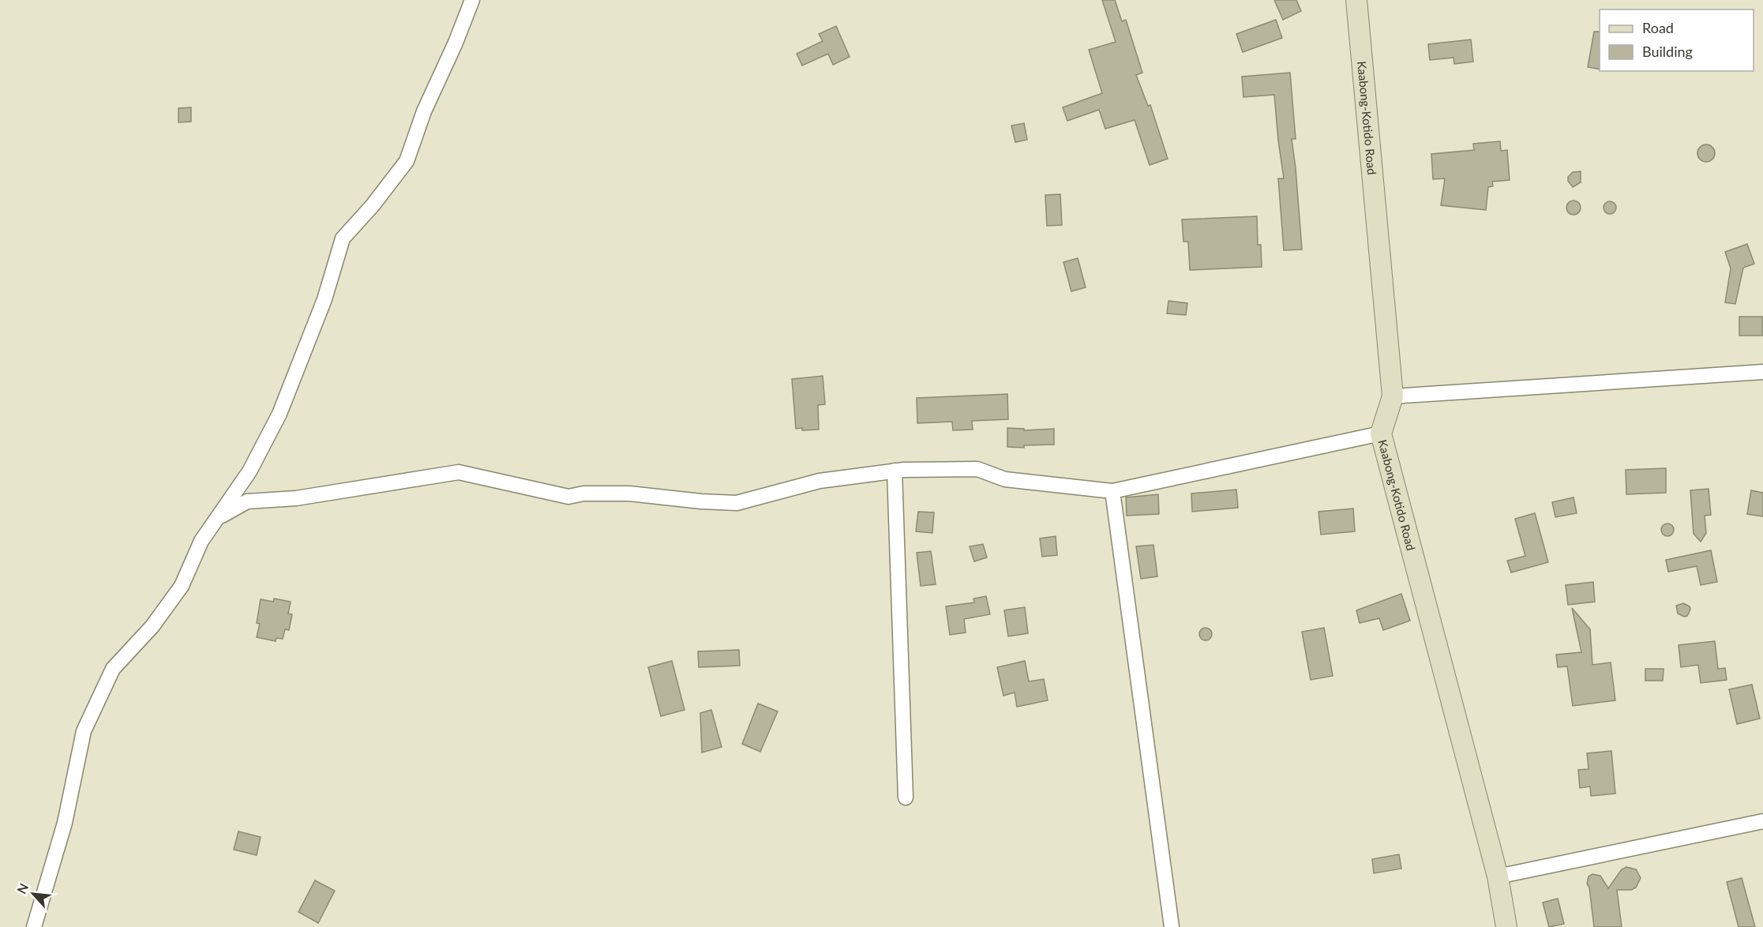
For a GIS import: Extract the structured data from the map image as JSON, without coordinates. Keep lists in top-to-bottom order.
{
  "streets": {
    "main road": ["Kaabong-Kotido Road"]
  },
  "legend": ["Road", "Building"],
  "north": "top left"
}
